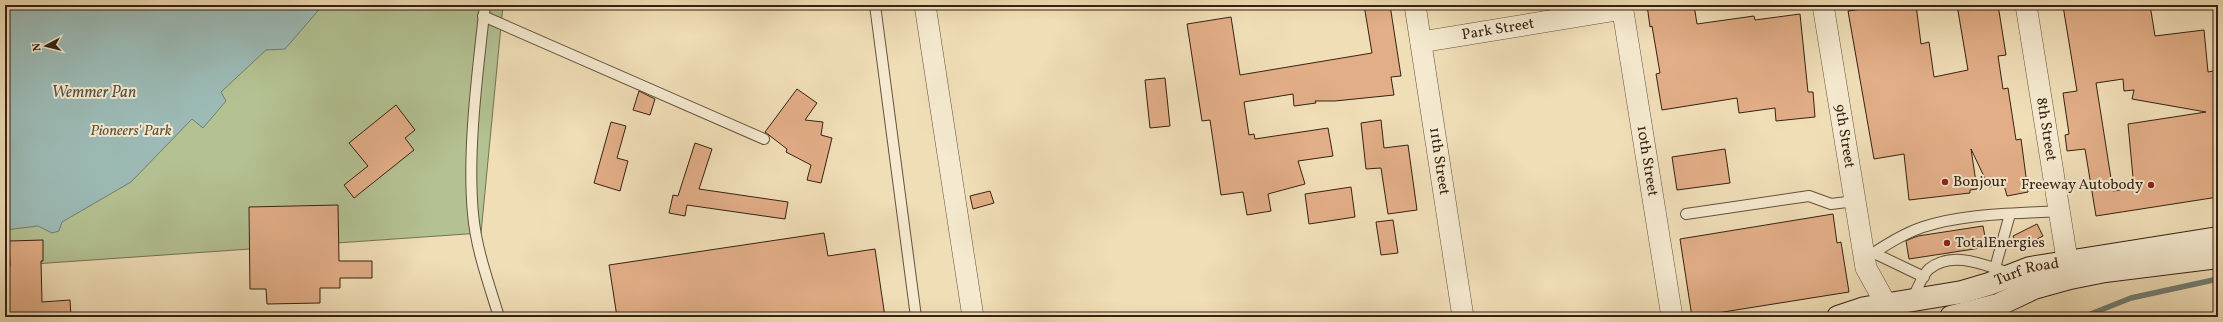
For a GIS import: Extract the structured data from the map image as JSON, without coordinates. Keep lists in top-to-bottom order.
{
  "streets": {
    "main road": ["Turf Road"],
    "street": [
      "Park Street",
      "8th Street",
      "9th Street",
      "11th Street",
      "10th Street"
    ]
  },
  "crossings": [
    ["Park Street", "11th Street"],
    ["Park Street", "10th Street"],
    ["8th Street", "Turf Road"],
    ["9th Street", "Turf Road"]
  ],
  "water": ["Wemmer Pan"],
  "parks": ["Pioneers' Park"],
  "places": ["Bonjour", "Freeway Autobody", "TotalEnergies"],
  "north": "left"
}
